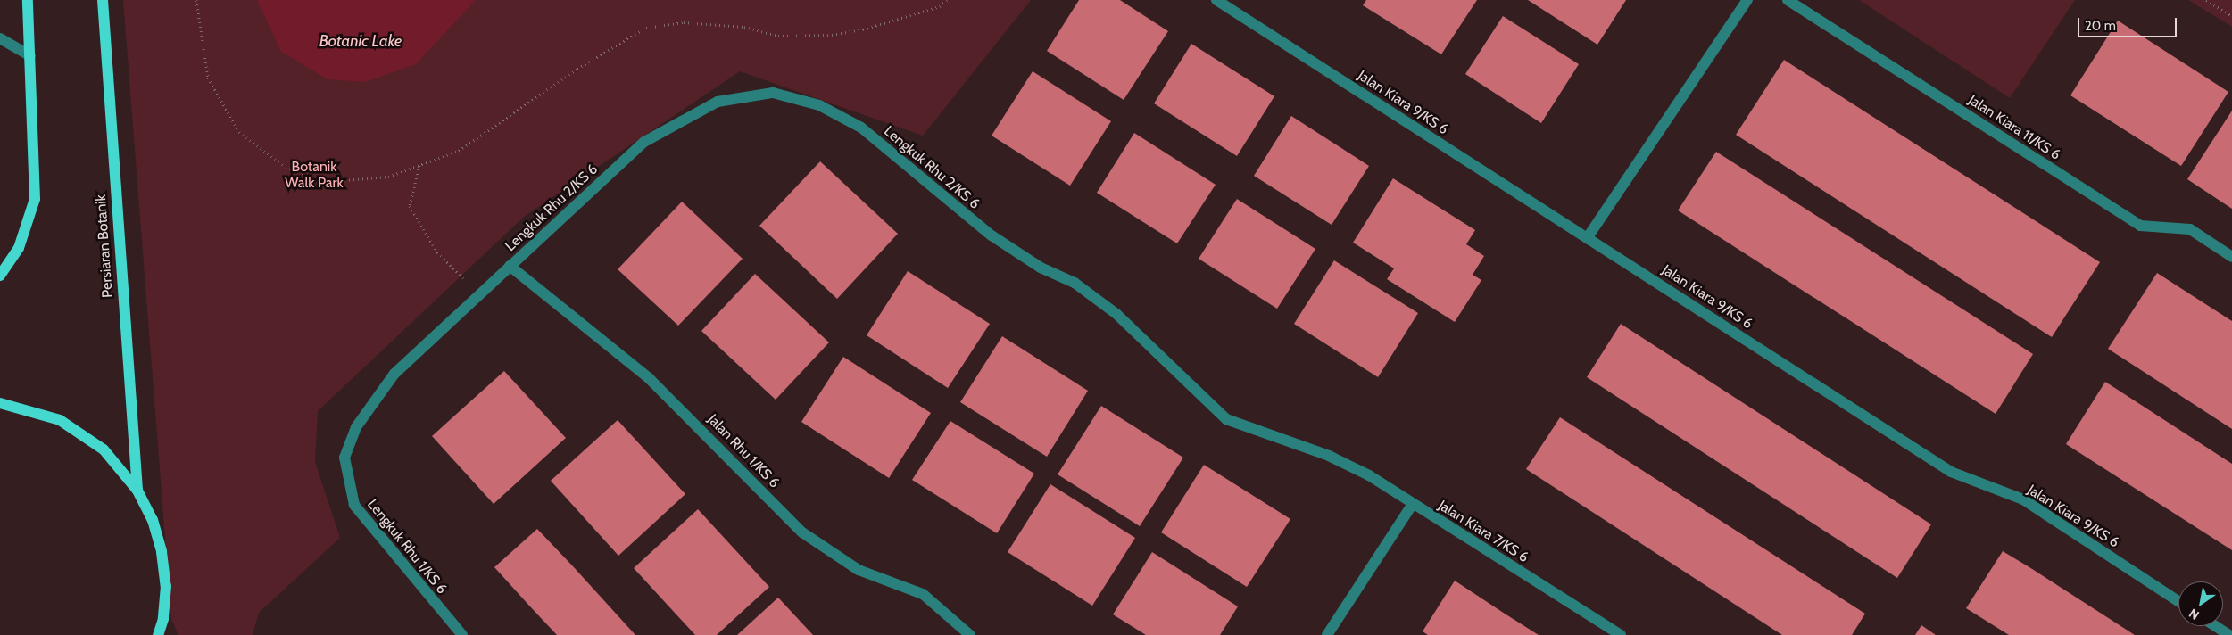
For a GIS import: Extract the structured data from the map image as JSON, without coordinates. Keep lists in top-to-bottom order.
{
  "streets": {
    "main road": ["Persiaran Botanik"],
    "street": [
      "Jalan Kiara 9/KS 6",
      "Jalan Kiara 11/KS 6",
      "Lengkuk Rhu 2/KS 6",
      "Jalan Rhu 1/KS 6",
      "Jalan Kiara 7/KS 6",
      "Lengkuk Rhu 1/KS 6"
    ]
  },
  "crossings": [
    ["Lengkuk Rhu 2/KS 6", "Jalan Rhu 1/KS 6"],
    ["Lengkuk Rhu 2/KS 6", "Jalan Kiara 7/KS 6"],
    ["Lengkuk Rhu 2/KS 6", "Lengkuk Rhu 1/KS 6"],
    ["Jalan Rhu 1/KS 6", "Lengkuk Rhu 1/KS 6"]
  ],
  "water": ["Botanic Lake"],
  "parks": ["Botanik Walk Park"],
  "scale_bar": "20 m",
  "north": "bottom left"
}
